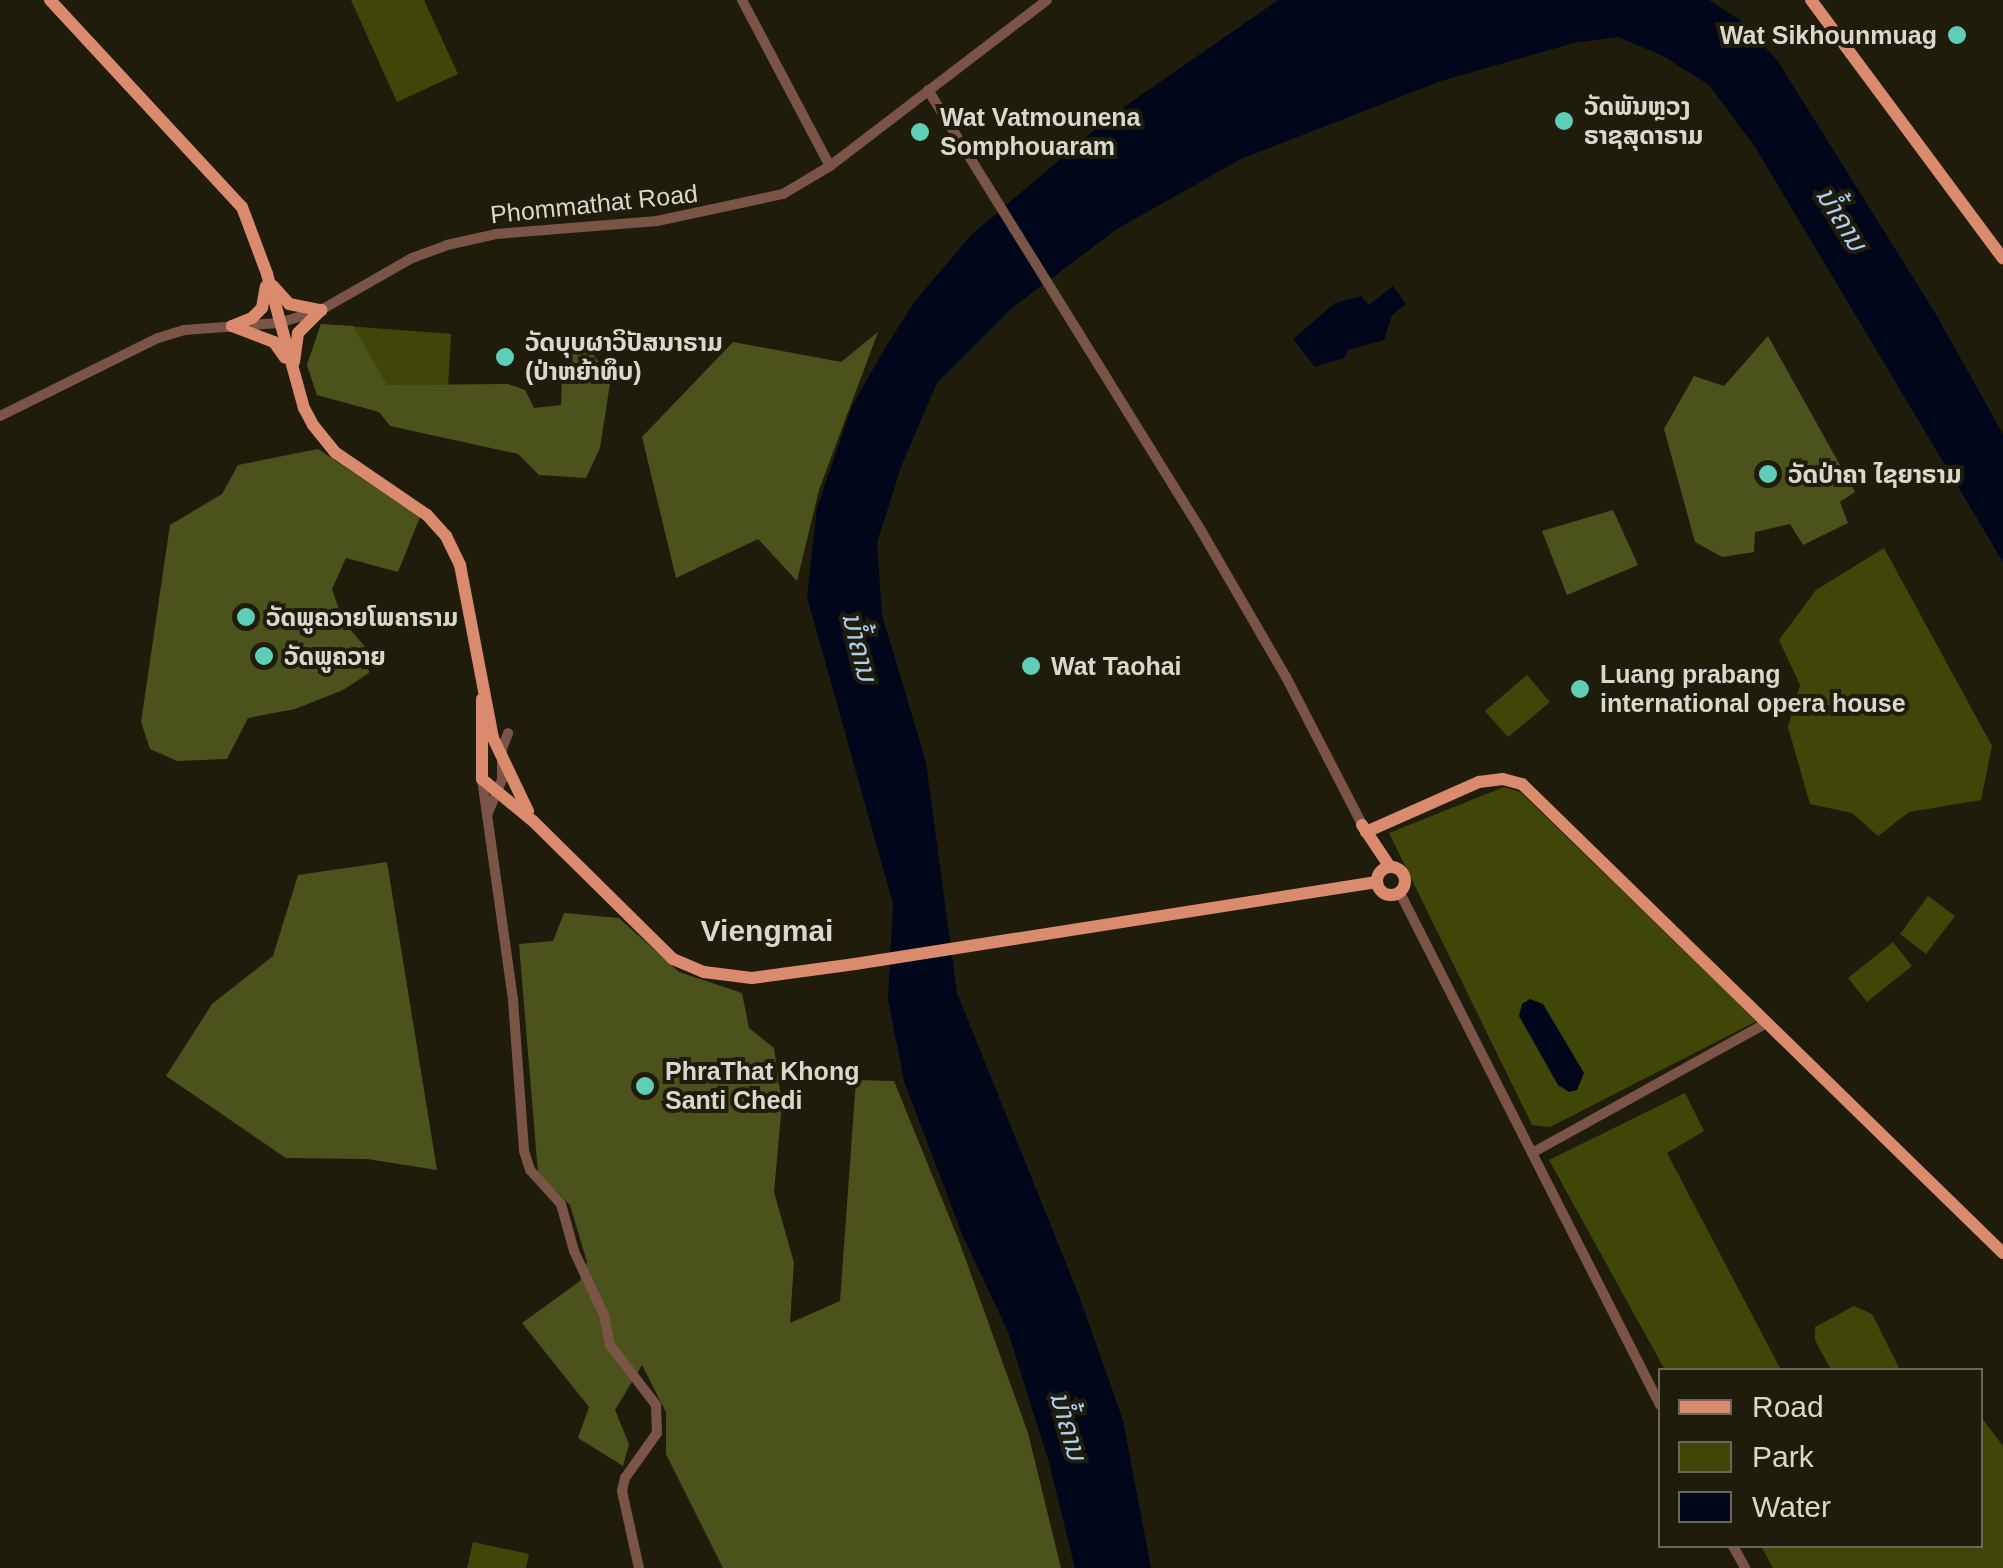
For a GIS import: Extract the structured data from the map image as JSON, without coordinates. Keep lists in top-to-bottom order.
{
  "streets": {
    "street": ["Phommathat Road"]
  },
  "districts": ["Viengmai"],
  "water": ["ນ້ຳຄານ"],
  "places": [
    "Wat Sikhounmuag",
    "ວັດພັນຫຼວງ ຣາຊສຸດາຣາມ",
    "Wat Vatmounena Somphouaram",
    "ວັດບຸບຜາວິປັສນາຣາມ (ປ່າຫຍ້າທຶບ)",
    "ວັດປ່າຄາ ໄຊຍາຣາມ",
    "ວັດພູຄວາຍໂພຄາຣາມ",
    "ວັດພູຄວາຍ",
    "Wat Taohai",
    "Luang prabang international opera house",
    "PhraThat Khong Santi Chedi"
  ],
  "legend": ["Road", "Park", "Water"]
}
